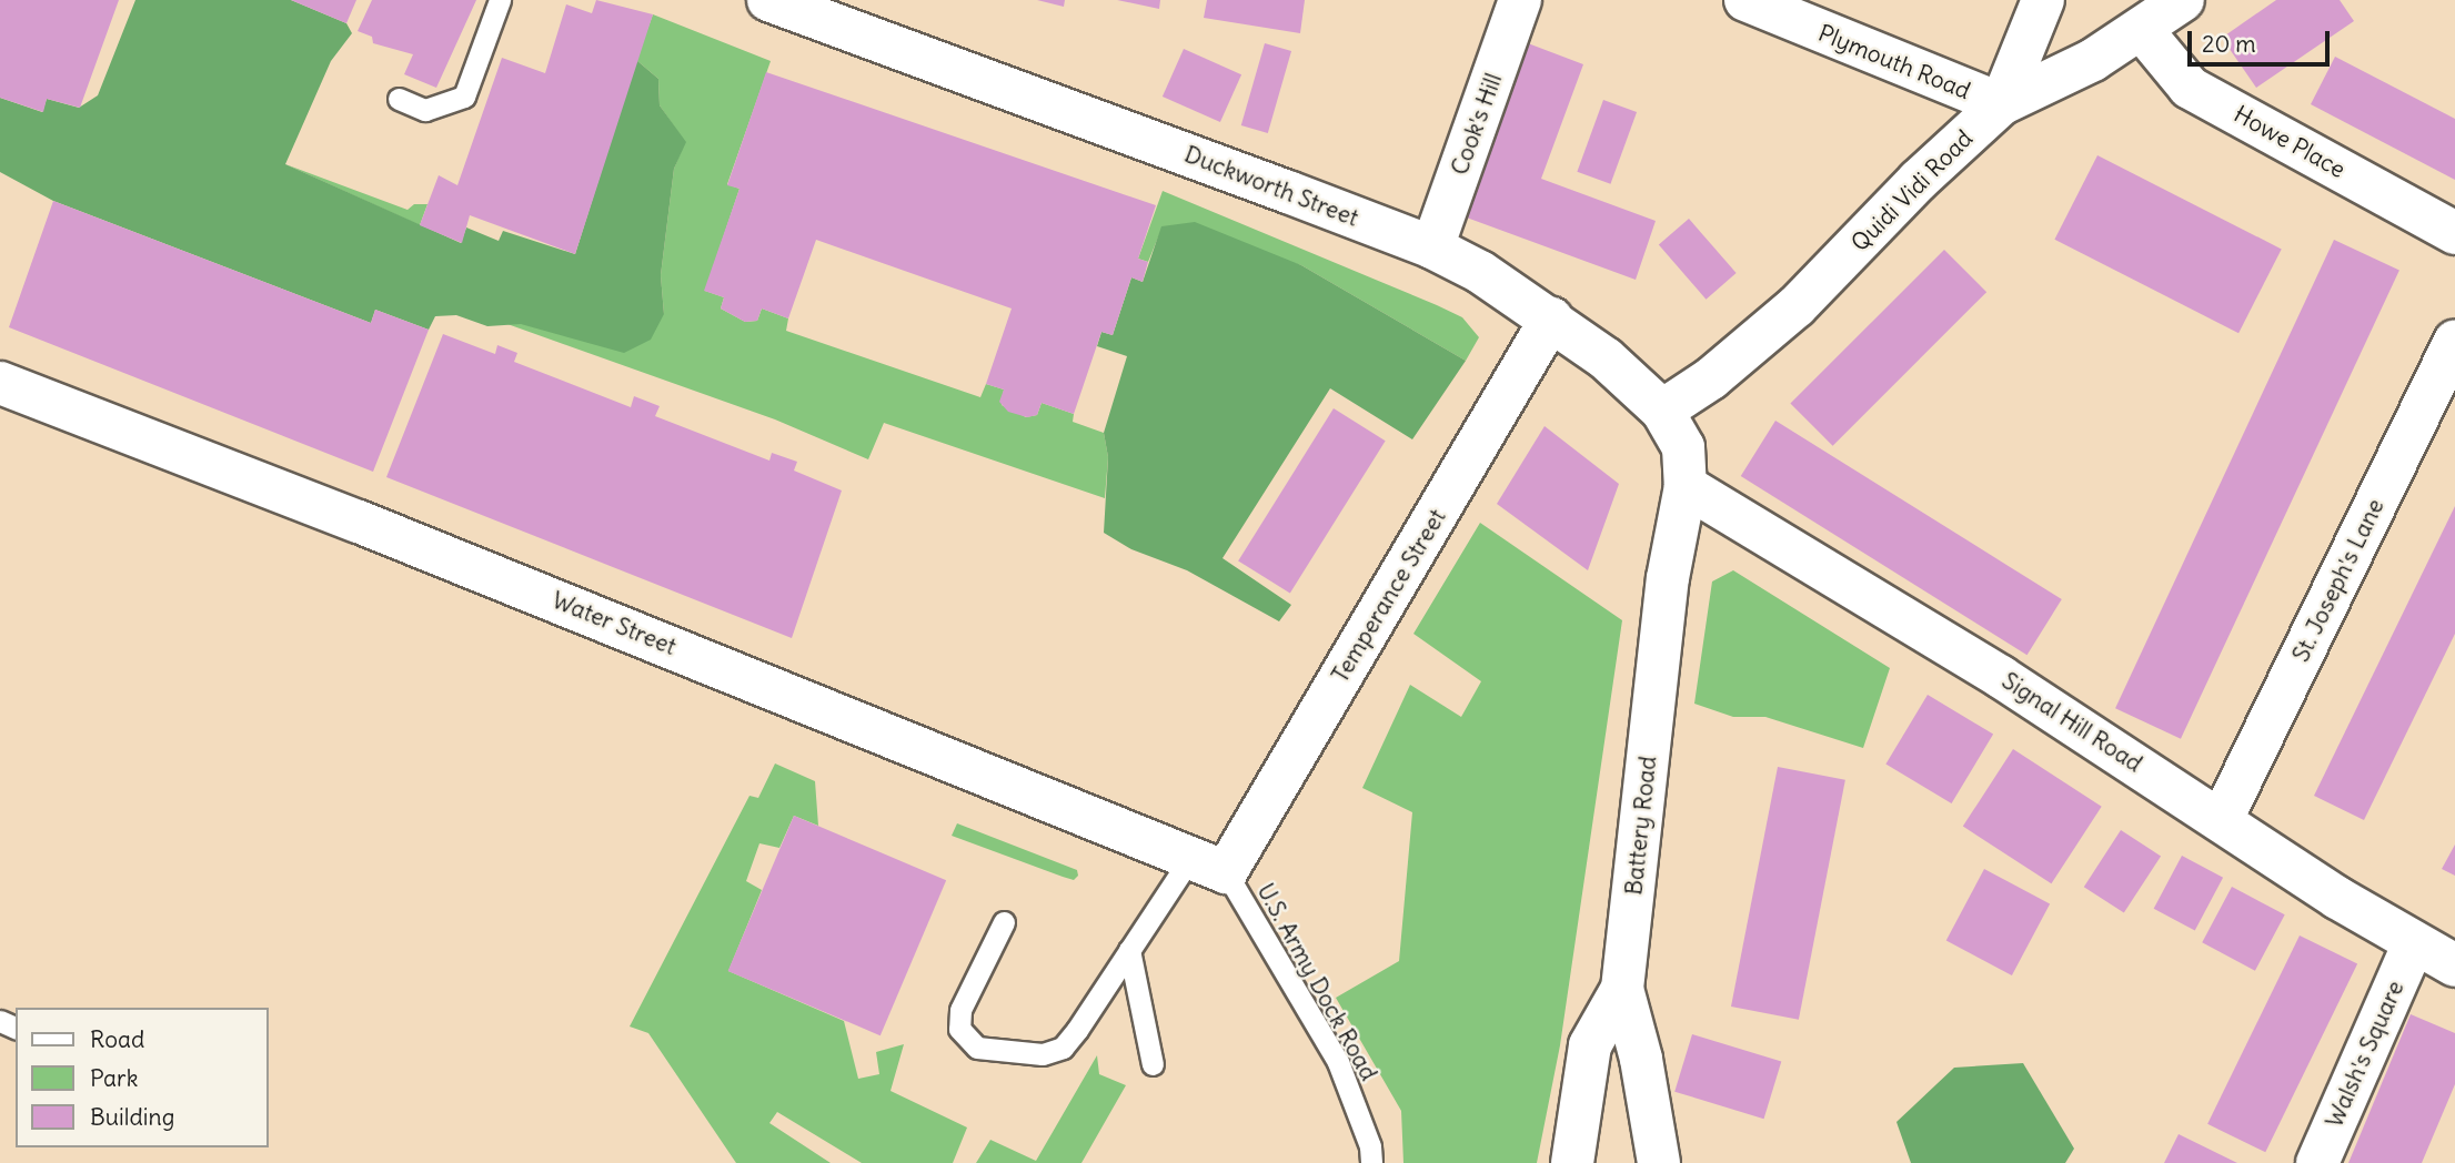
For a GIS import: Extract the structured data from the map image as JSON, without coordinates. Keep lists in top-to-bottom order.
{
  "streets": {
    "street": [
      "Plymouth Road",
      "Cook's Hill",
      "Howe Place",
      "Duckworth Street",
      "Quidi Vidi Road",
      "St. Joseph's Lane",
      "Temperance Street",
      "Water Street",
      "Signal Hill Road",
      "Battery Road",
      "Walsh's Square"
    ],
    "lane": ["U.S. Army Dock Road"]
  },
  "crossings": [
    ["Plymouth Road", "Quidi Vidi Road"],
    ["Cook's Hill", "Duckworth Street"],
    ["Howe Place", "Quidi Vidi Road"],
    ["Duckworth Street", "Quidi Vidi Road"],
    ["Duckworth Street", "Temperance Street"],
    ["Duckworth Street", "Signal Hill Road"],
    ["Duckworth Street", "Battery Road"],
    ["St. Joseph's Lane", "Signal Hill Road"],
    ["Temperance Street", "Water Street"],
    ["Temperance Street", "U.S. Army Dock Road"],
    ["Water Street", "U.S. Army Dock Road"],
    ["Signal Hill Road", "Battery Road"],
    ["Signal Hill Road", "Walsh's Square"]
  ],
  "legend": ["Road", "Park", "Building"],
  "scale_bar": "20 m"
}
